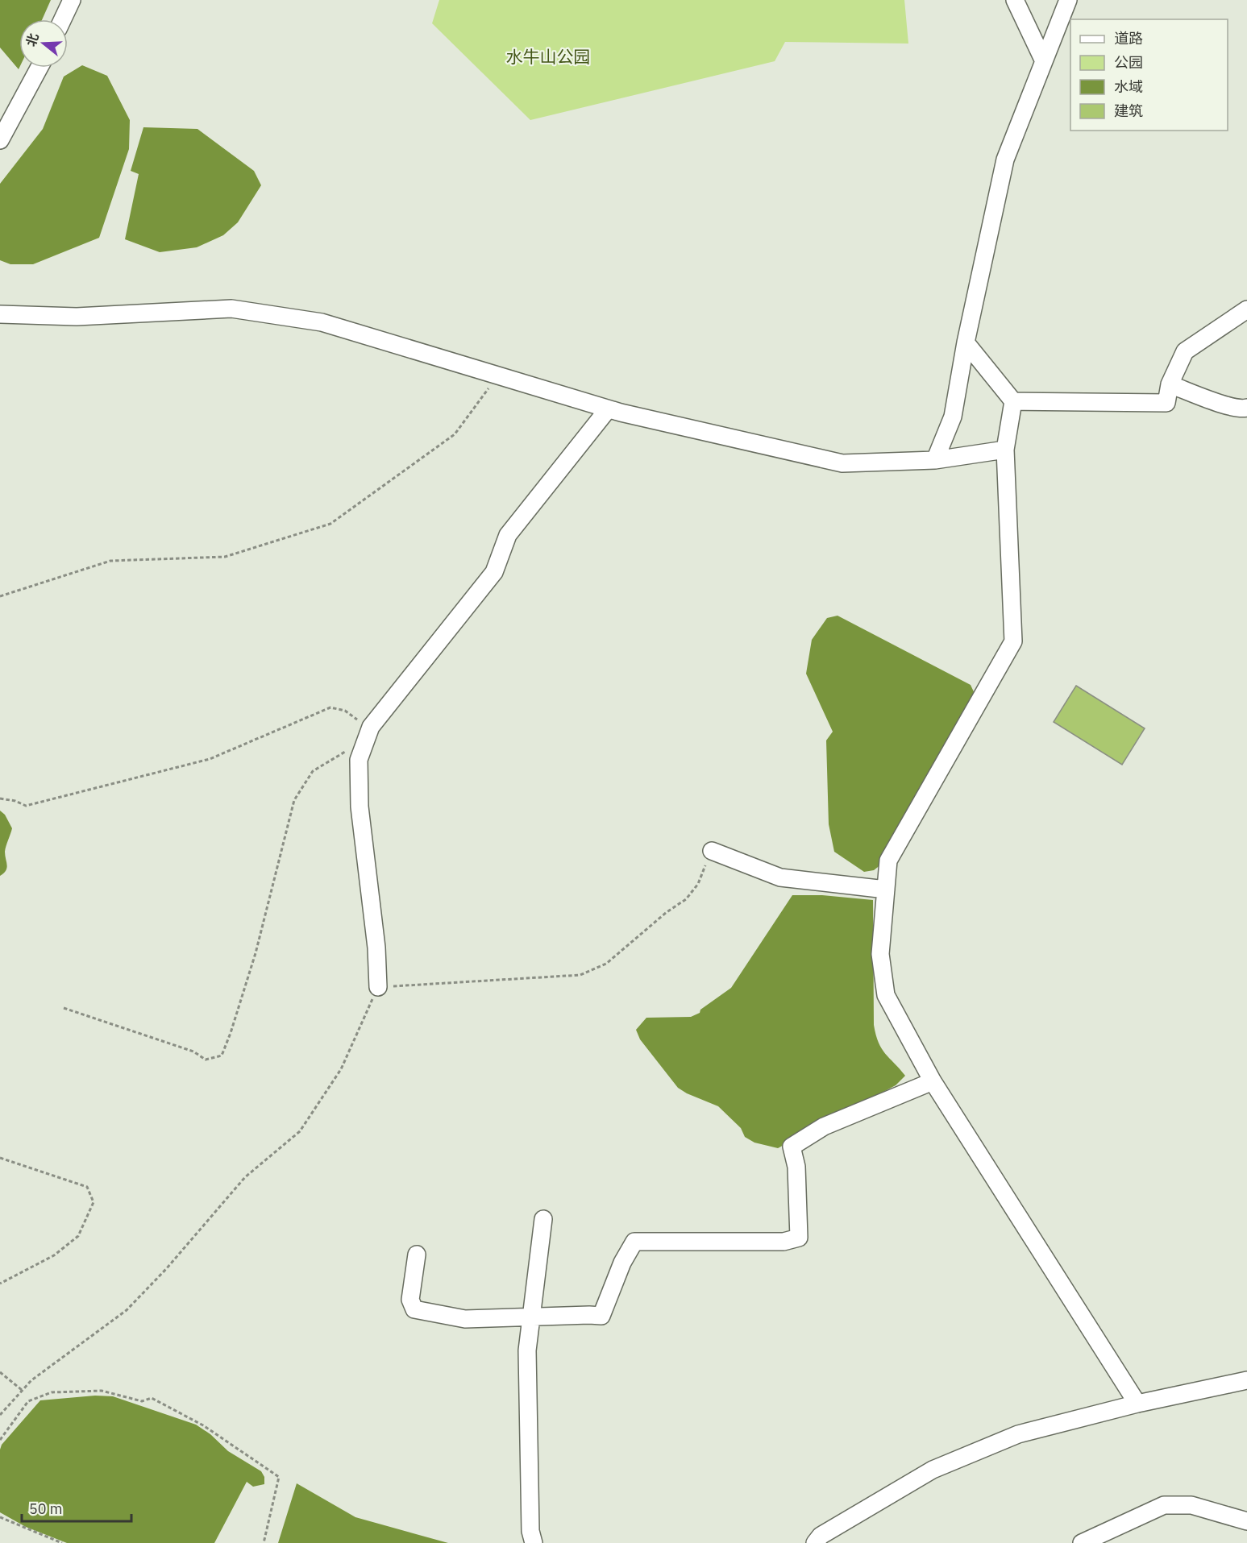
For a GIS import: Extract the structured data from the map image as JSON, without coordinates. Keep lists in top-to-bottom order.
{
  "parks": ["水牛山公园"],
  "legend": [
    "道路",
    "公园",
    "水域",
    "建筑"
  ],
  "scale_bar": "50 m",
  "north": "left"
}
